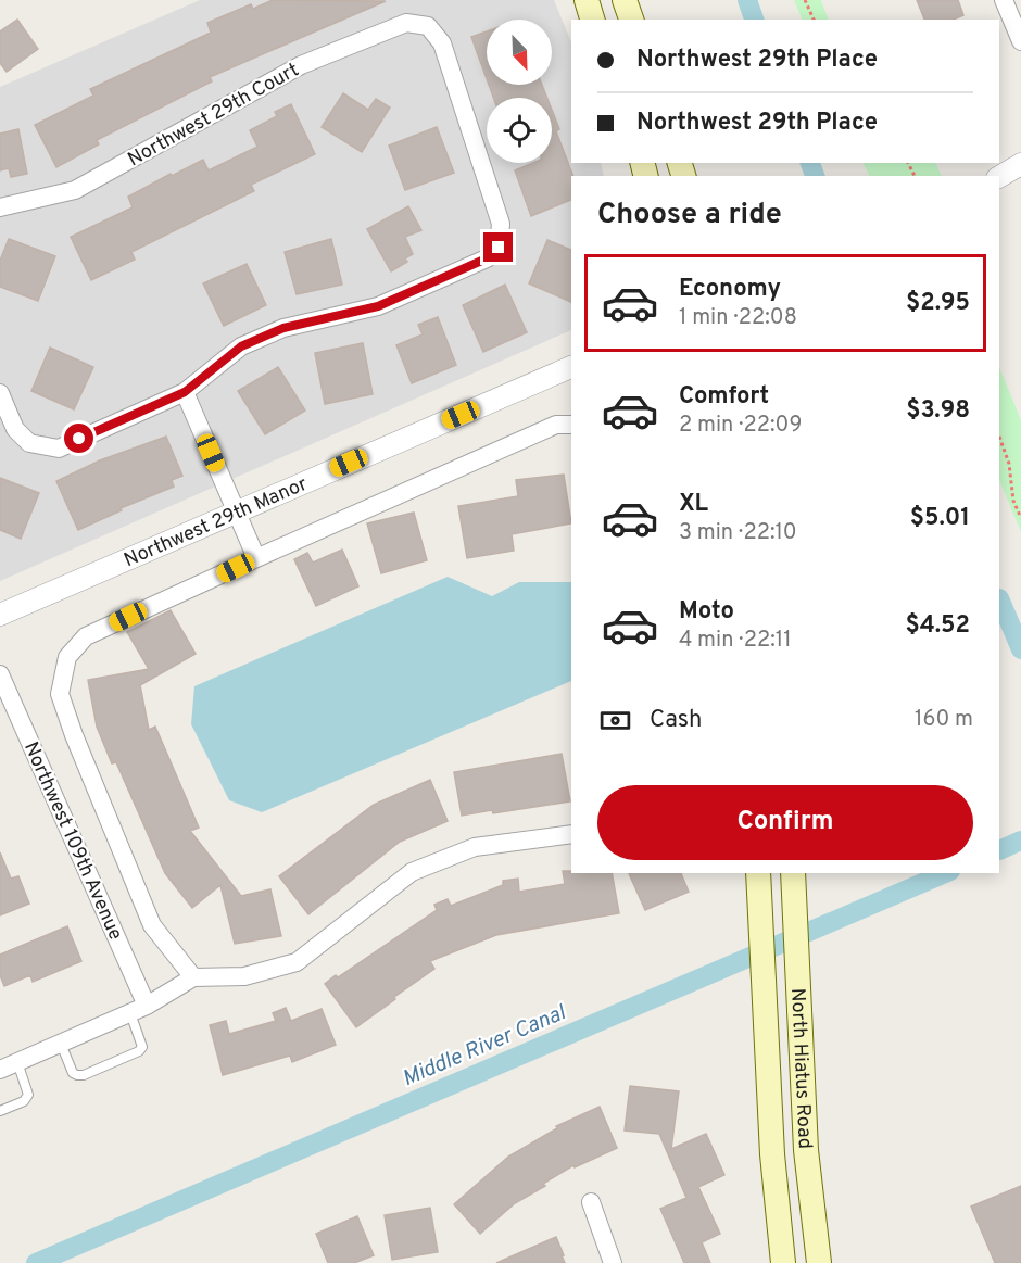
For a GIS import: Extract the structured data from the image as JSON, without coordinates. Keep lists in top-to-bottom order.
{
  "streets": {
    "main road": ["North Hiatus Road"],
    "street": ["Northwest 29th Court", "Northwest 29th Manor", "Northwest 109th Avenue"]
  },
  "water": ["Middle River Canal"],
  "north": "bottom right",
  "page": {
    "banner": ["Northwest 29th Place", "Northwest 29th Place"],
    "heading": "Choose a ride",
    "list": [
      {
        "name": "Economy",
        "note": "1 min · 22:08",
        "value": "$2.95"
      },
      {
        "name": "Comfort",
        "note": "2 min · 22:09",
        "value": "$3.98"
      },
      {
        "name": "XL",
        "note": "3 min · 22:10",
        "value": "$5.01"
      },
      {
        "name": "Moto",
        "note": "4 min · 22:11",
        "value": "$4.52"
      }
    ],
    "pay": ["Cash", "160 m"],
    "buttons": "Confirm"
  }
}
